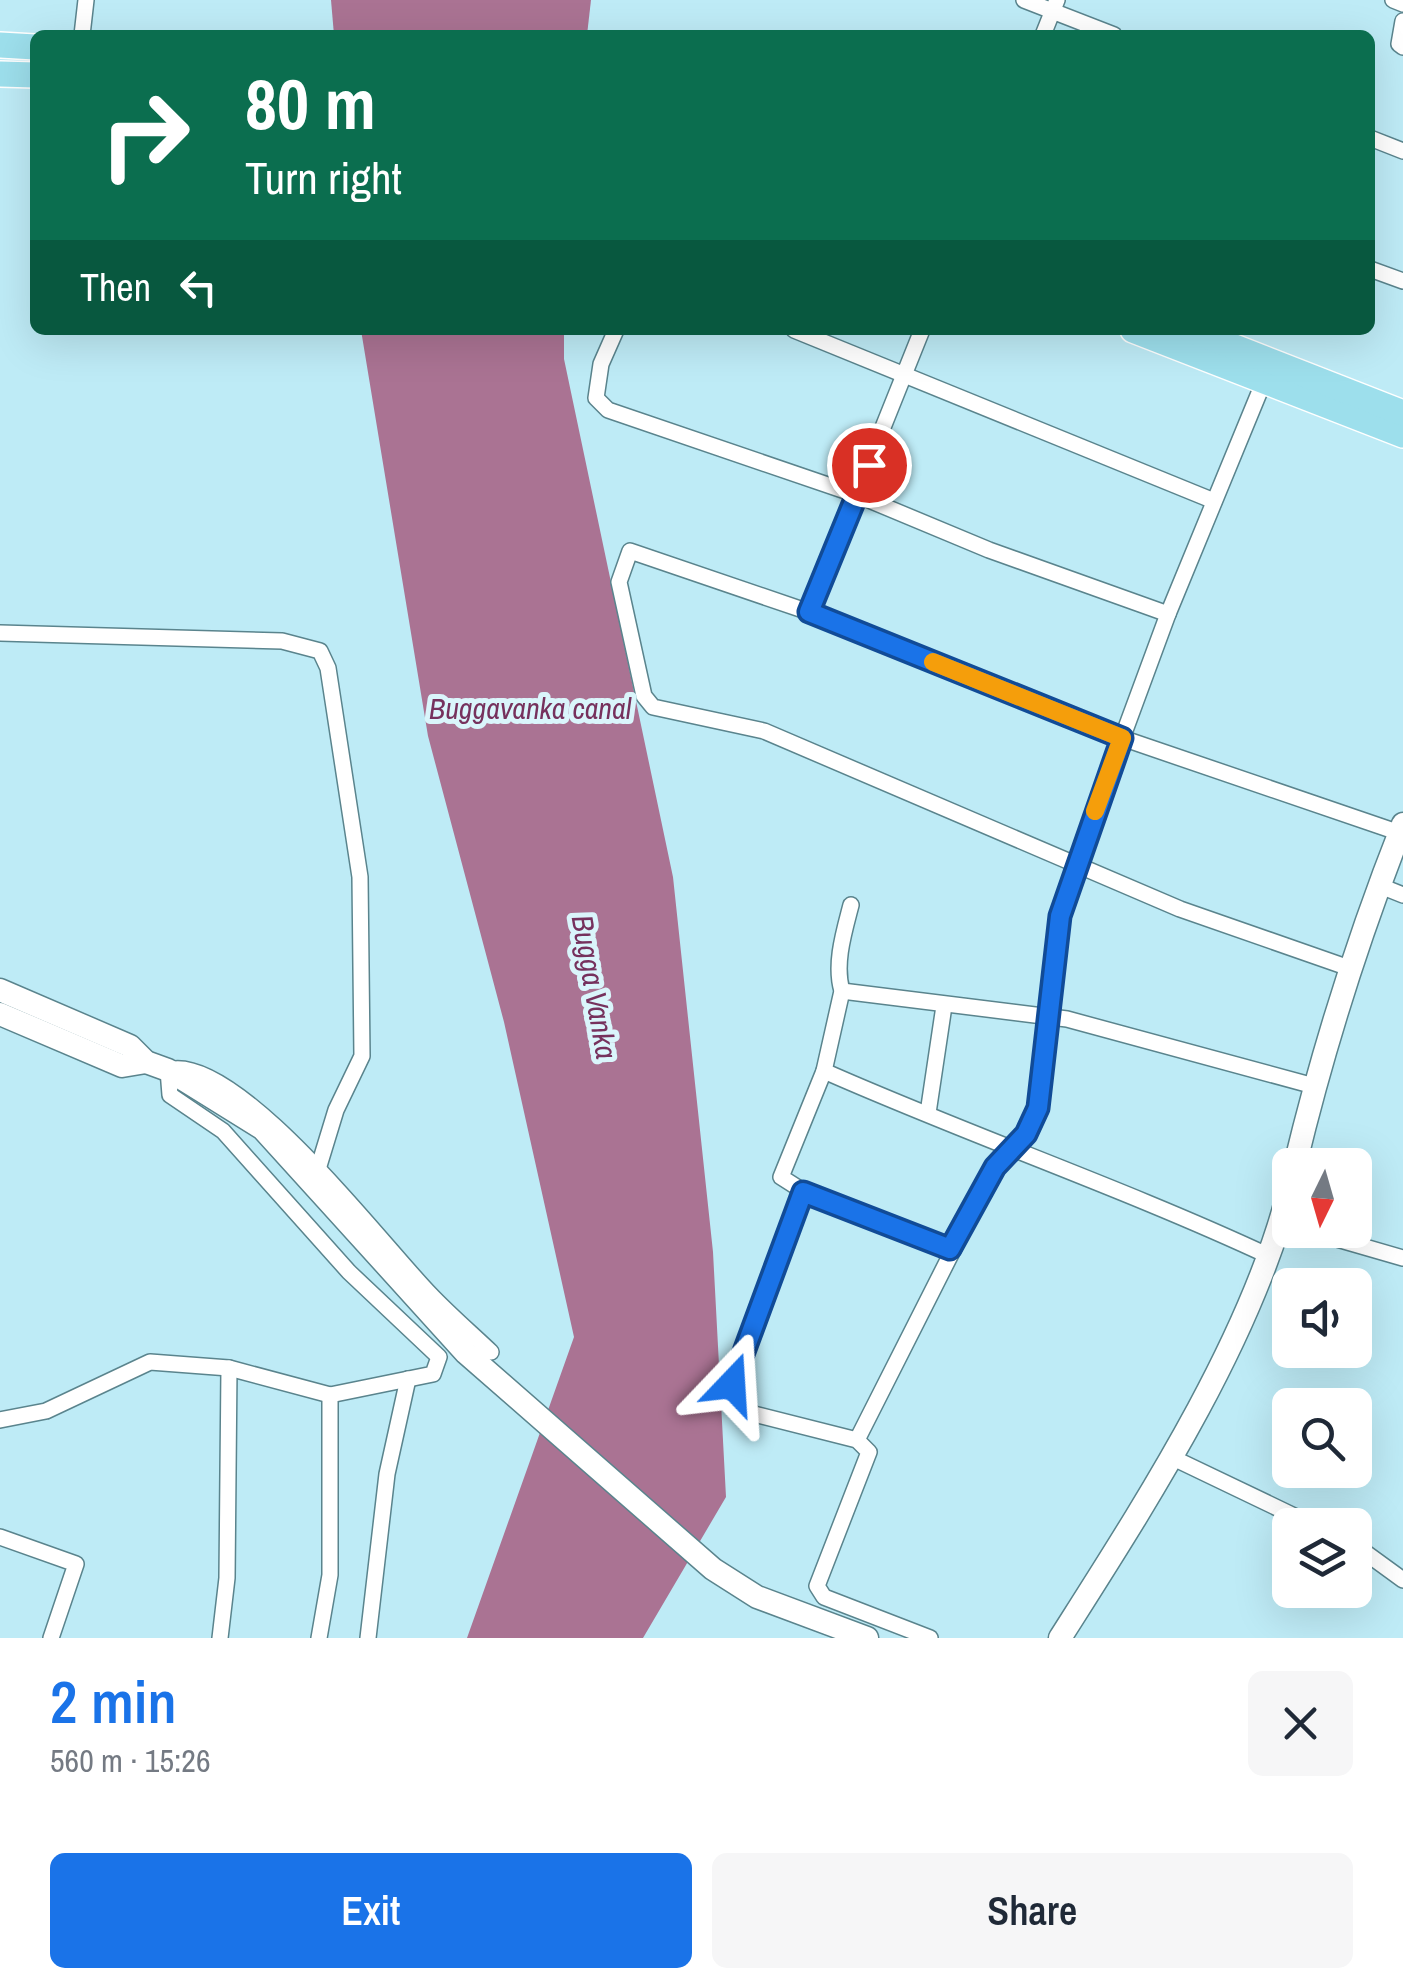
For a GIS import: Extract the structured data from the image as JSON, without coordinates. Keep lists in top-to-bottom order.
{
  "water": ["Buggavanka canal", "Bugga Vanka"],
  "north": "bottom",
  "page": {
    "turn": ["80 m", "Turn right"],
    "then": "Then",
    "heading": ["2 min", "560 m · 15:26"],
    "buttons": ["Exit", "Share"]
  }
}
